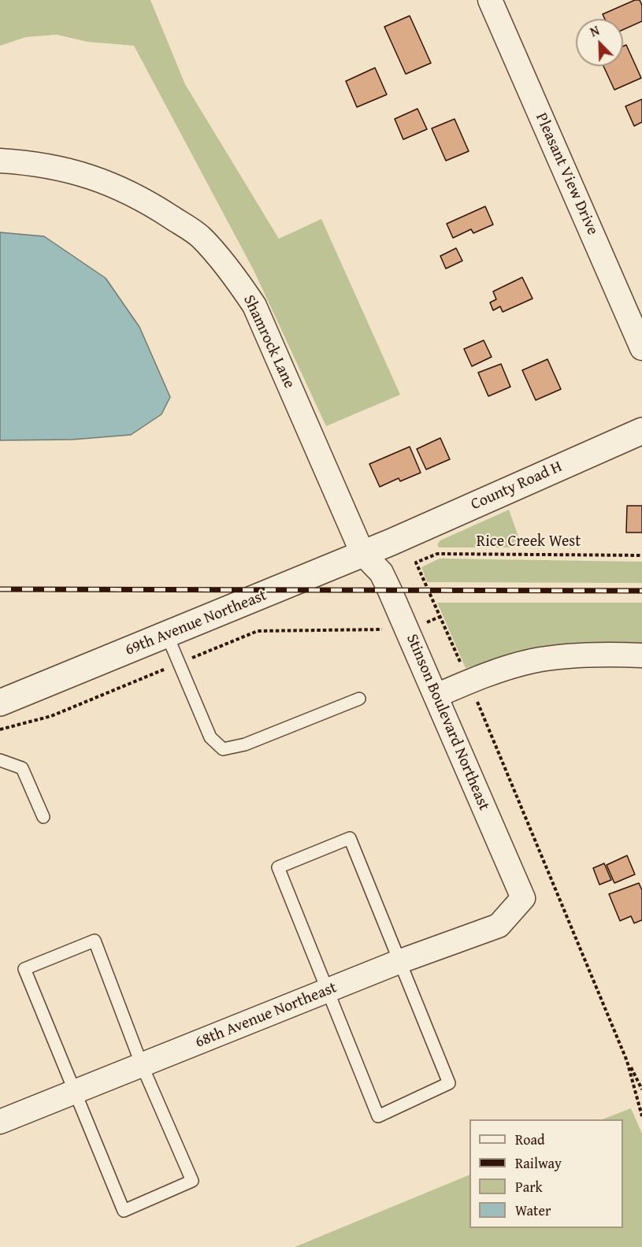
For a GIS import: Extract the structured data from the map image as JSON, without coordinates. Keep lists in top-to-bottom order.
{
  "streets": {
    "street": [
      "Pleasant View Drive",
      "Shamrock Lane",
      "County Road H",
      "69th Avenue Northeast",
      "Stinson Boulevard Northeast",
      "68th Avenue Northeast"
    ],
    "path": ["Rice Creek West"]
  },
  "crossings": [
    ["Shamrock Lane", "69th Avenue Northeast"],
    ["Shamrock Lane", "Stinson Boulevard Northeast"],
    ["County Road H", "69th Avenue Northeast"],
    ["69th Avenue Northeast", "Stinson Boulevard Northeast"],
    ["Stinson Boulevard Northeast", "68th Avenue Northeast"]
  ],
  "legend": [
    "Road",
    "Railway",
    "Park",
    "Water"
  ],
  "north": "top left"
}
